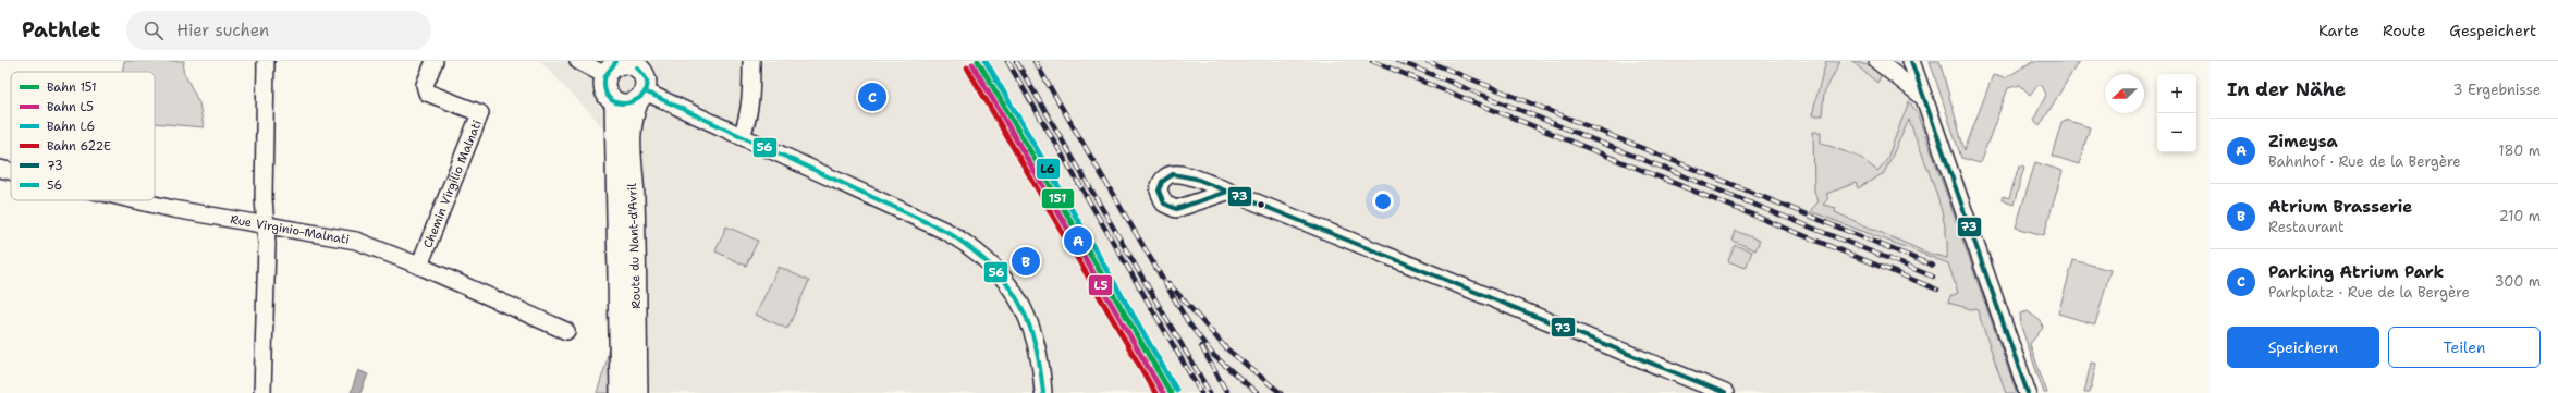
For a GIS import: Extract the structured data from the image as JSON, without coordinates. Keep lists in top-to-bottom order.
{
  "streets": {
    "main road": ["Route du Nant-d'Avril"],
    "street": ["Chemin Virgilio Malnati", "Rue Virginio-Malnati"]
  },
  "crossings": [
    ["Chemin Virgilio Malnati", "Rue Virginio-Malnati"]
  ],
  "lines": [
    "rail line 151",
    "rail line L6",
    "transit line 73",
    "transit line 56",
    "rail line L5",
    "rail line 622E"
  ],
  "legend": [
    "Bahn 151",
    "Bahn L5",
    "Bahn L6",
    "Bahn 622E",
    "73",
    "56"
  ],
  "north": "left",
  "page": {
    "header": "Pathlet",
    "search": "Hier suchen",
    "nav": ["Karte", "Route", "Gespeichert"],
    "heading": ["In der Nähe", "3 Ergebnisse"],
    "map_buttons": ["+", "−"],
    "pins": ["C", "A", "B"],
    "list": [
      {
        "mark": "A",
        "name": "Zimeysa",
        "note": "Bahnhof · Rue de la Bergère",
        "value": "180 m"
      },
      {
        "mark": "B",
        "name": "Atrium Brasserie",
        "note": "Restaurant",
        "value": "210 m"
      },
      {
        "mark": "C",
        "name": "Parking Atrium Park",
        "note": "Parkplatz · Rue de la Bergère",
        "value": "300 m"
      }
    ],
    "buttons": ["Speichern", "Teilen"]
  }
}
